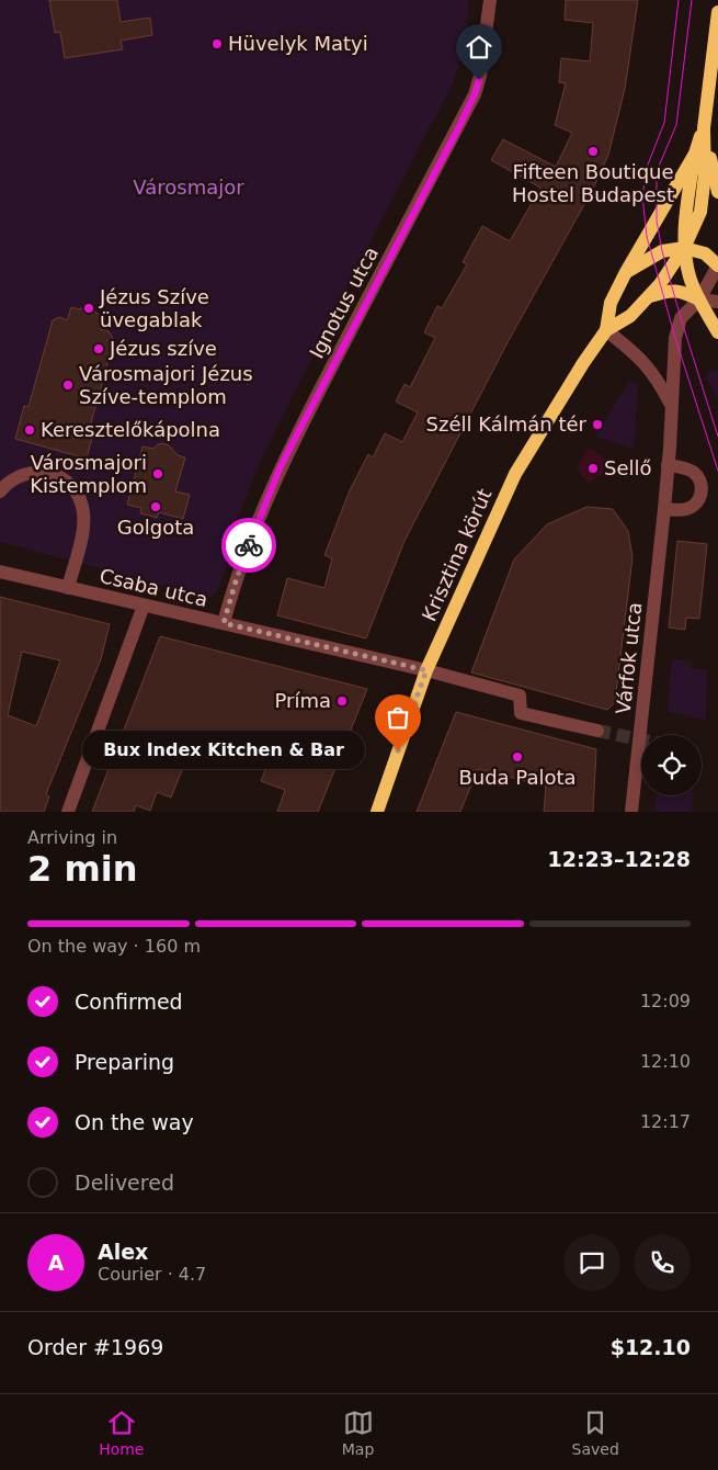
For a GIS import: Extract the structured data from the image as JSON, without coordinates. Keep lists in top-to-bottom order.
{
  "streets": {
    "main road": ["Krisztina körút"],
    "street": ["Ignotus utca", "Csaba utca", "Várfok utca"]
  },
  "crossings": [
    ["Ignotus utca", "Csaba utca"],
    ["Krisztina körút", "Csaba utca"]
  ],
  "parks": ["Városmajor"],
  "places": [
    "Hüvelyk Matyi",
    "Fifteen Boutique Hostel Budapest",
    "Jézus Szíve üvegablak",
    "Jézus szíve",
    "Városmajori Jézus Szíve-templom",
    "Széll Kálmán tér",
    "Keresztelőkápolna",
    "Sellő",
    "Városmajori Kistemplom",
    "Golgota",
    "Príma",
    "Bux Index Kitchen & Bar",
    "Buda Palota"
  ],
  "page": {
    "bubble": "Bux Index Kitchen & Bar",
    "heading": ["2 min", "Arriving in", "12:23–12:28"],
    "panel": [
      "Alex",
      "Courier · 4.7",
      "Order #1969",
      "$12.10"
    ],
    "bar": "On the way · 160 m",
    "list": [
      ["Confirmed", "12:09"],
      ["Preparing", "12:10"],
      ["On the way", "12:17"],
      "Delivered"
    ],
    "round": "A",
    "tabs": ["Home", "Map", "Saved"]
  }
}
